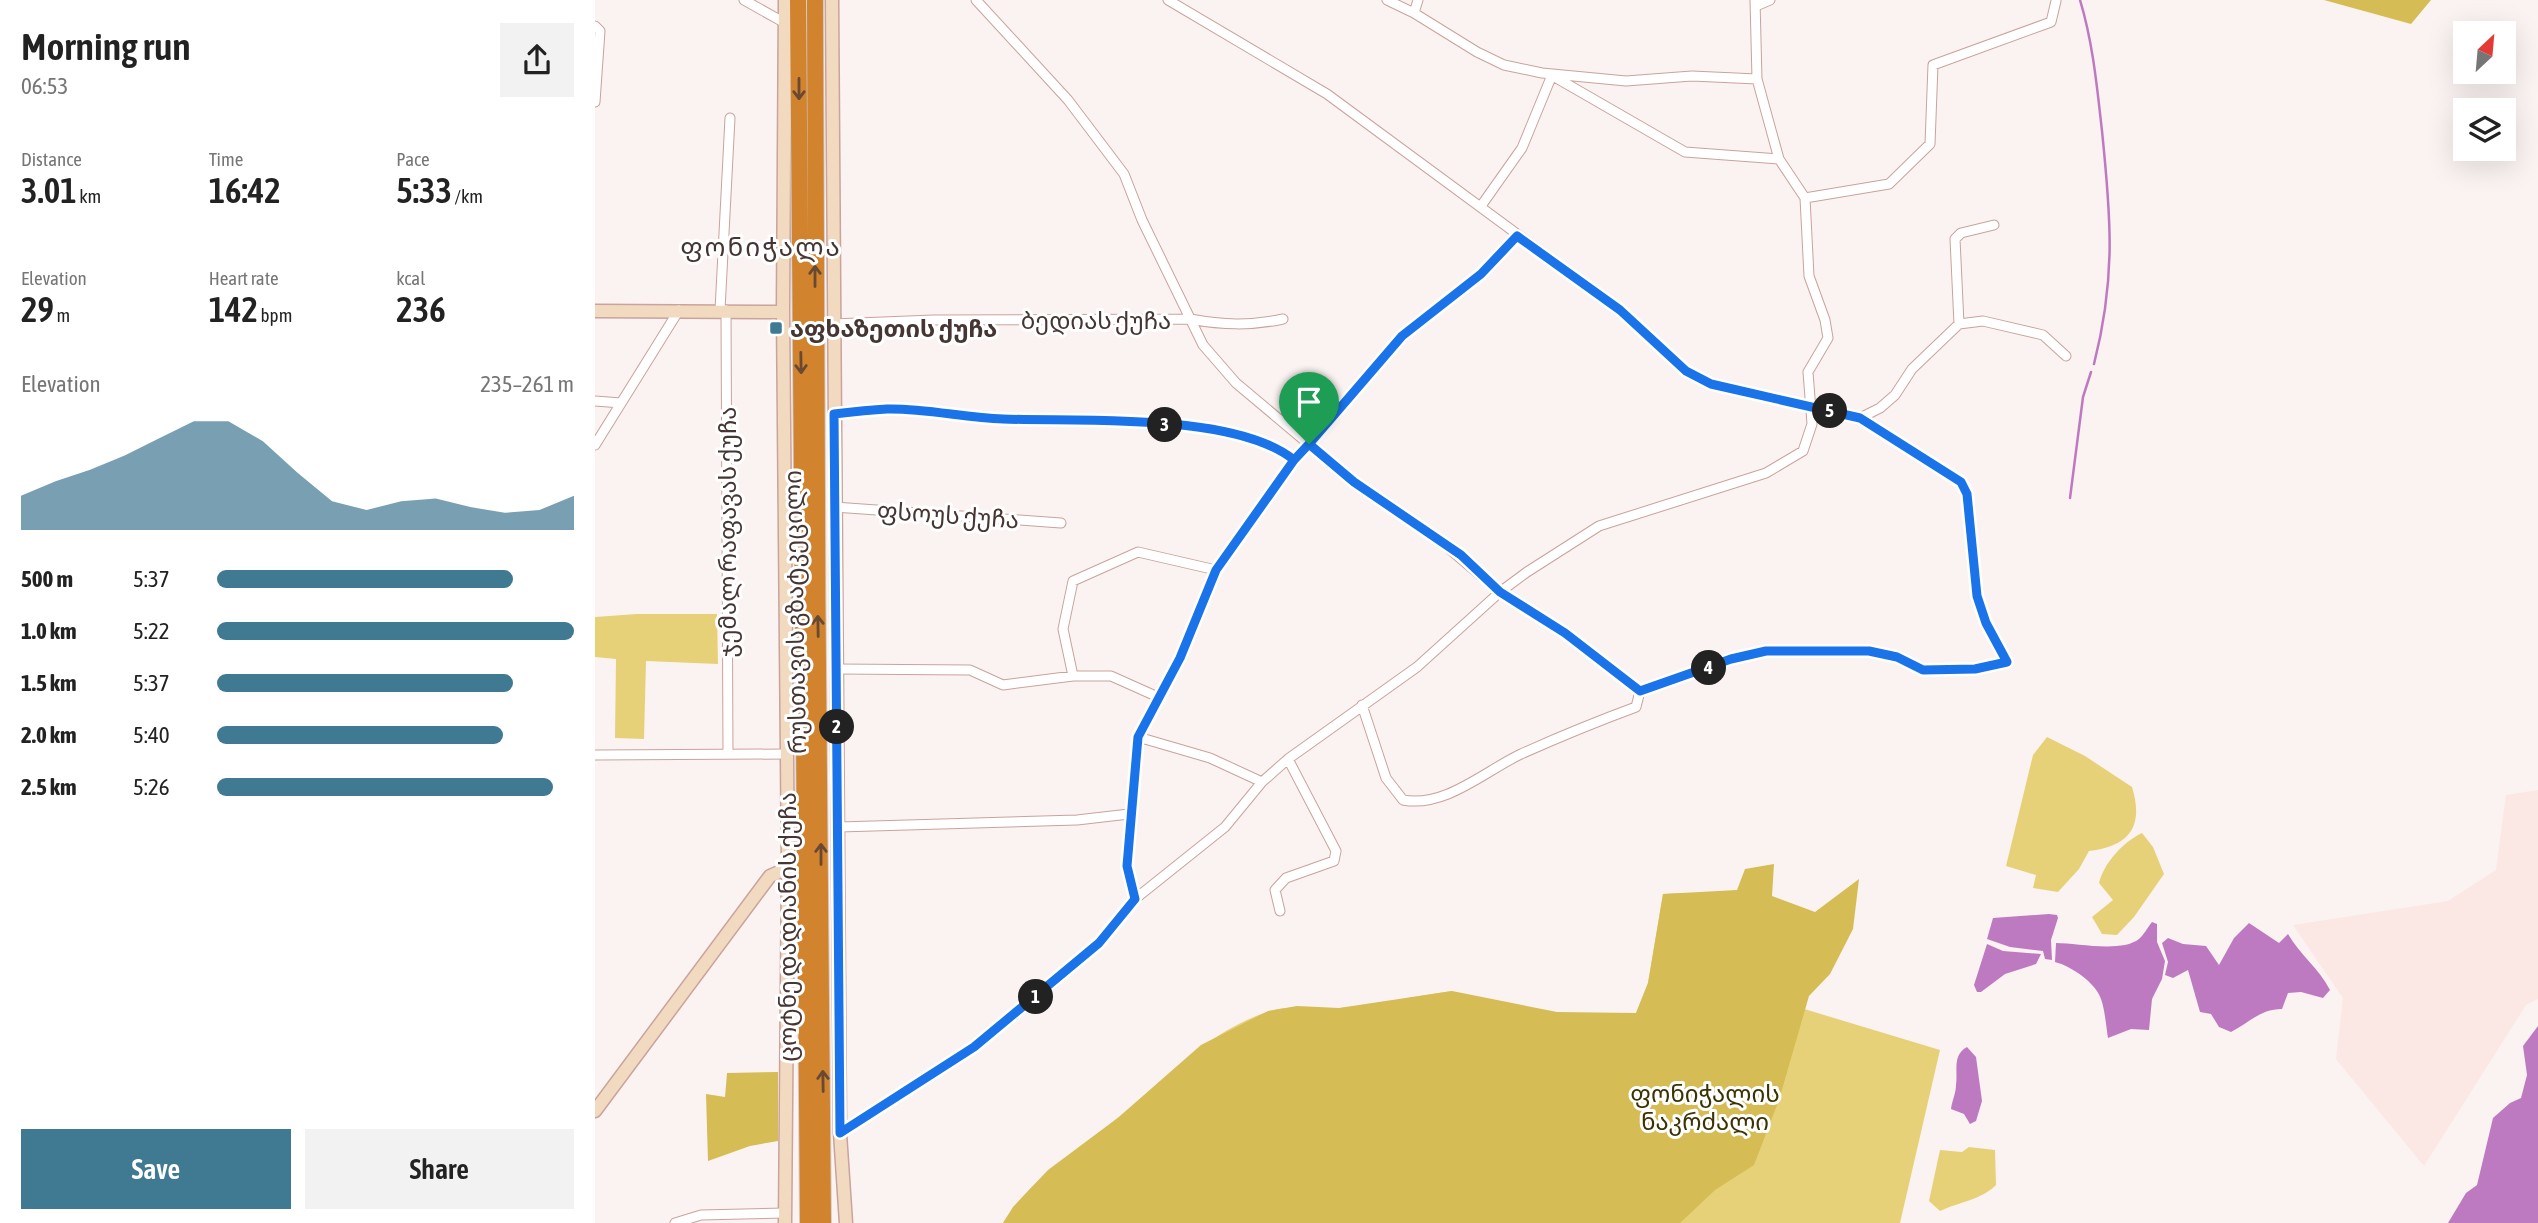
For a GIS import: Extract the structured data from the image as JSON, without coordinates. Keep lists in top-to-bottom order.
{
  "streets": {
    "highway": ["რუსთავის გზატკეცილი"],
    "street": [
      "ბედიას ქუჩა",
      "ფსოუს ქუჩა",
      "ჯემალ რაფავას ქუჩა",
      "ცოტნე დადიანის ქუჩა"
    ]
  },
  "crossings": [
    ["ბედიას ქუჩა", "ცოტნე დადიანის ქუჩა"],
    ["ფსოუს ქუჩა", "ცოტნე დადიანის ქუჩა"]
  ],
  "districts": ["ფონიჭალა"],
  "parks": ["ფონიჭალის ნაკრძალი"],
  "places": {
    "transit": ["აფხაზეთის ქუჩა"]
  },
  "north": "top right",
  "page": {
    "heading": ["Morning run", "06:53"],
    "stats": [
      ["Distance", "3.01 km"],
      ["Time", "16:42"],
      ["Pace", "5:33 /km"],
      ["Elevation", "29 m"],
      ["Heart rate", "142 bpm"],
      ["kcal", "236"]
    ],
    "chart": ["Elevation", "235–261 m"],
    "pins": [
      "5",
      "3",
      "4",
      "2",
      "1"
    ],
    "list": [
      {
        "name": "500 m",
        "note": "5:37"
      },
      {
        "name": "1.0 km",
        "note": "5:22"
      },
      {
        "name": "1.5 km",
        "note": "5:37"
      },
      {
        "name": "2.0 km",
        "note": "5:40"
      },
      {
        "name": "2.5 km",
        "note": "5:26"
      }
    ],
    "buttons": ["Save", "Share"]
  }
}
